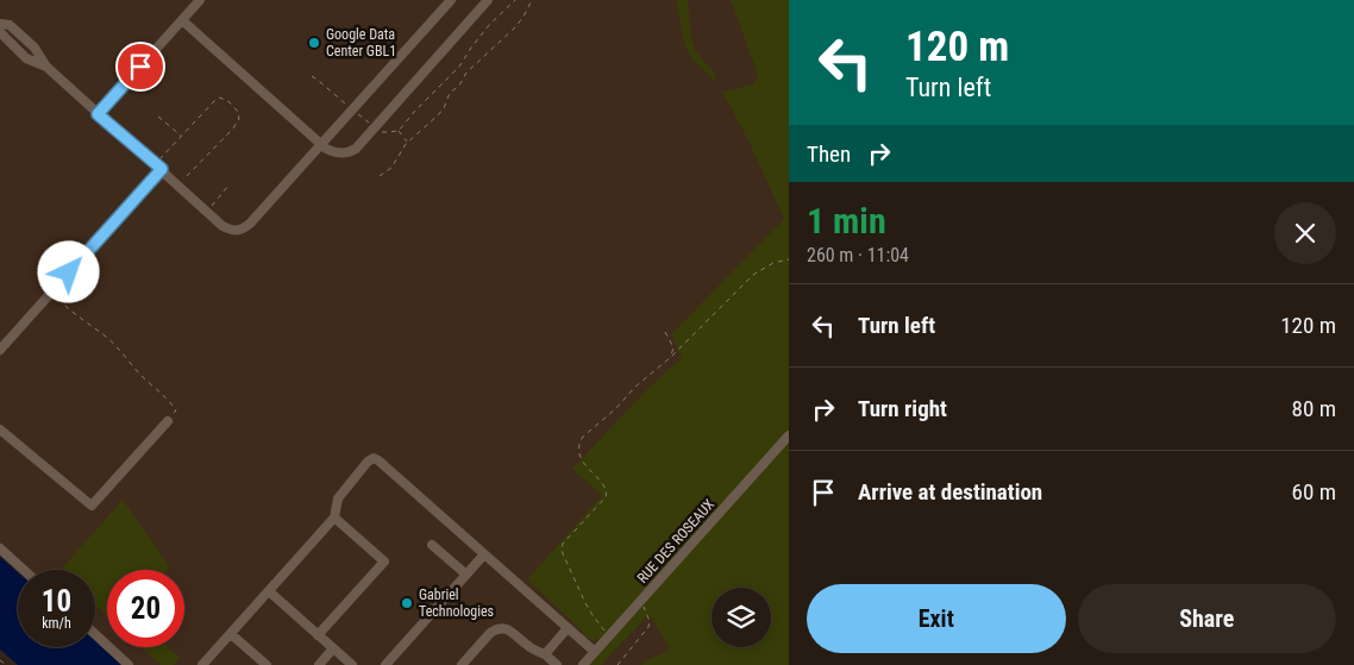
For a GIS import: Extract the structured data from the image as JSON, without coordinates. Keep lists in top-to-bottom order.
{
  "streets": {
    "street": ["RUE DES ROSEAUX"]
  },
  "places": ["Google Data Center GBL1", "Gabriel Technologies"],
  "page": {
    "turn": ["120 m", "Turn left"],
    "then": "Then",
    "heading": ["1 min", "260 m · 11:04"],
    "list": [
      {
        "name": "Turn left",
        "value": "120 m"
      },
      {
        "name": "Turn right",
        "value": "80 m"
      },
      {
        "name": "Arrive at destination",
        "value": "60 m"
      }
    ],
    "speed": "10 km/h",
    "limit": "20",
    "buttons": ["Exit", "Share"]
  }
}
